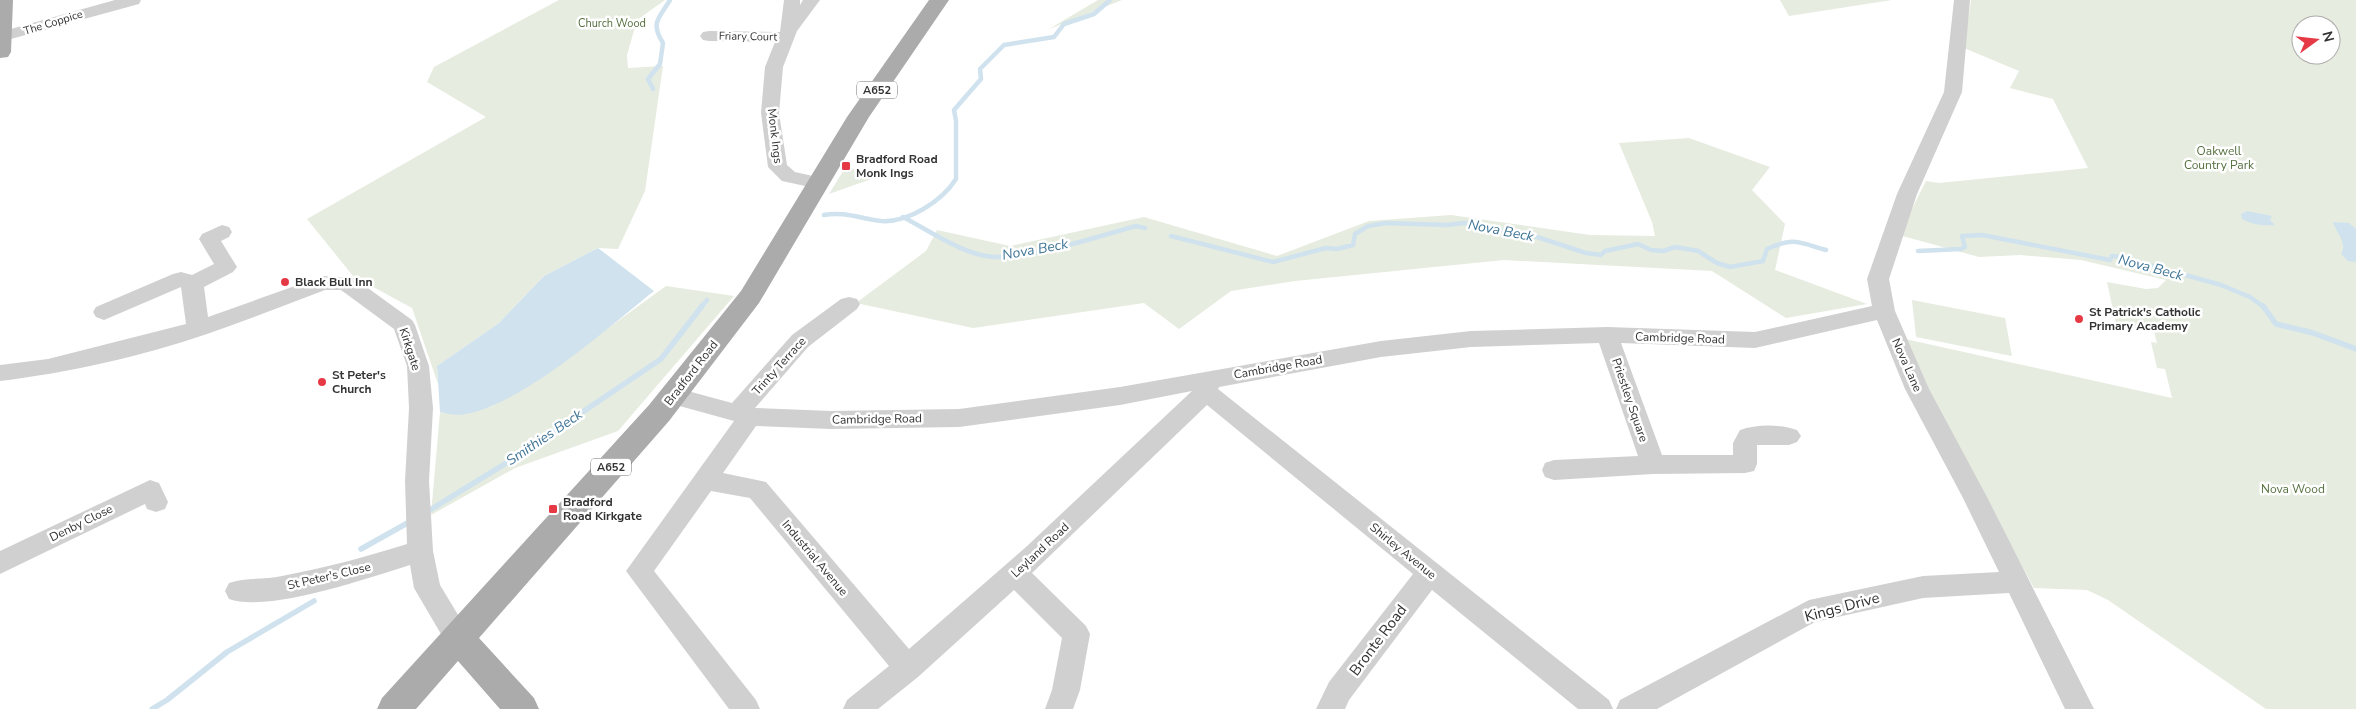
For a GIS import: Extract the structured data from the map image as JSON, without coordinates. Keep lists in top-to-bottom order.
{
  "streets": {
    "main road": ["A652", "Kirkgate", "Bradford Road"],
    "street": [
      "The Coppice",
      "Friary Court",
      "Monk Ings",
      "Cambridge Road",
      "Nova Lane",
      "Trinty Terrace",
      "Priestley Square",
      "Denby Close",
      "Leyland Road",
      "Shirley Avenue",
      "Industrial Avenue",
      "St Peter's Close",
      "Kings Drive",
      "Bronte Road"
    ]
  },
  "crossings": [
    ["Friary Court", "Monk Ings"],
    ["Monk Ings", "Bradford Road"],
    ["Cambridge Road", "Nova Lane"],
    ["Cambridge Road", "Trinty Terrace"],
    ["Cambridge Road", "Bradford Road"],
    ["Cambridge Road", "Priestley Square"],
    ["Cambridge Road", "Leyland Road"],
    ["Cambridge Road", "Shirley Avenue"],
    ["Kirkgate", "Bradford Road"],
    ["Kirkgate", "St Peter's Close"],
    ["Nova Lane", "Kings Drive"],
    ["Leyland Road", "Shirley Avenue"],
    ["Leyland Road", "Industrial Avenue"],
    ["Shirley Avenue", "Bronte Road"]
  ],
  "water": ["Nova Beck", "Smithies Beck"],
  "parks": ["Church Wood", "Oakwell Country Park", "Nova Wood"],
  "places": {
    "transit": ["Bradford Road Monk Ings", "Bradford Road Kirkgate"],
    "other": ["Black Bull Inn", "St Patrick's Catholic Primary Academy", "St Peter's Church"]
  },
  "north": "right"
}
